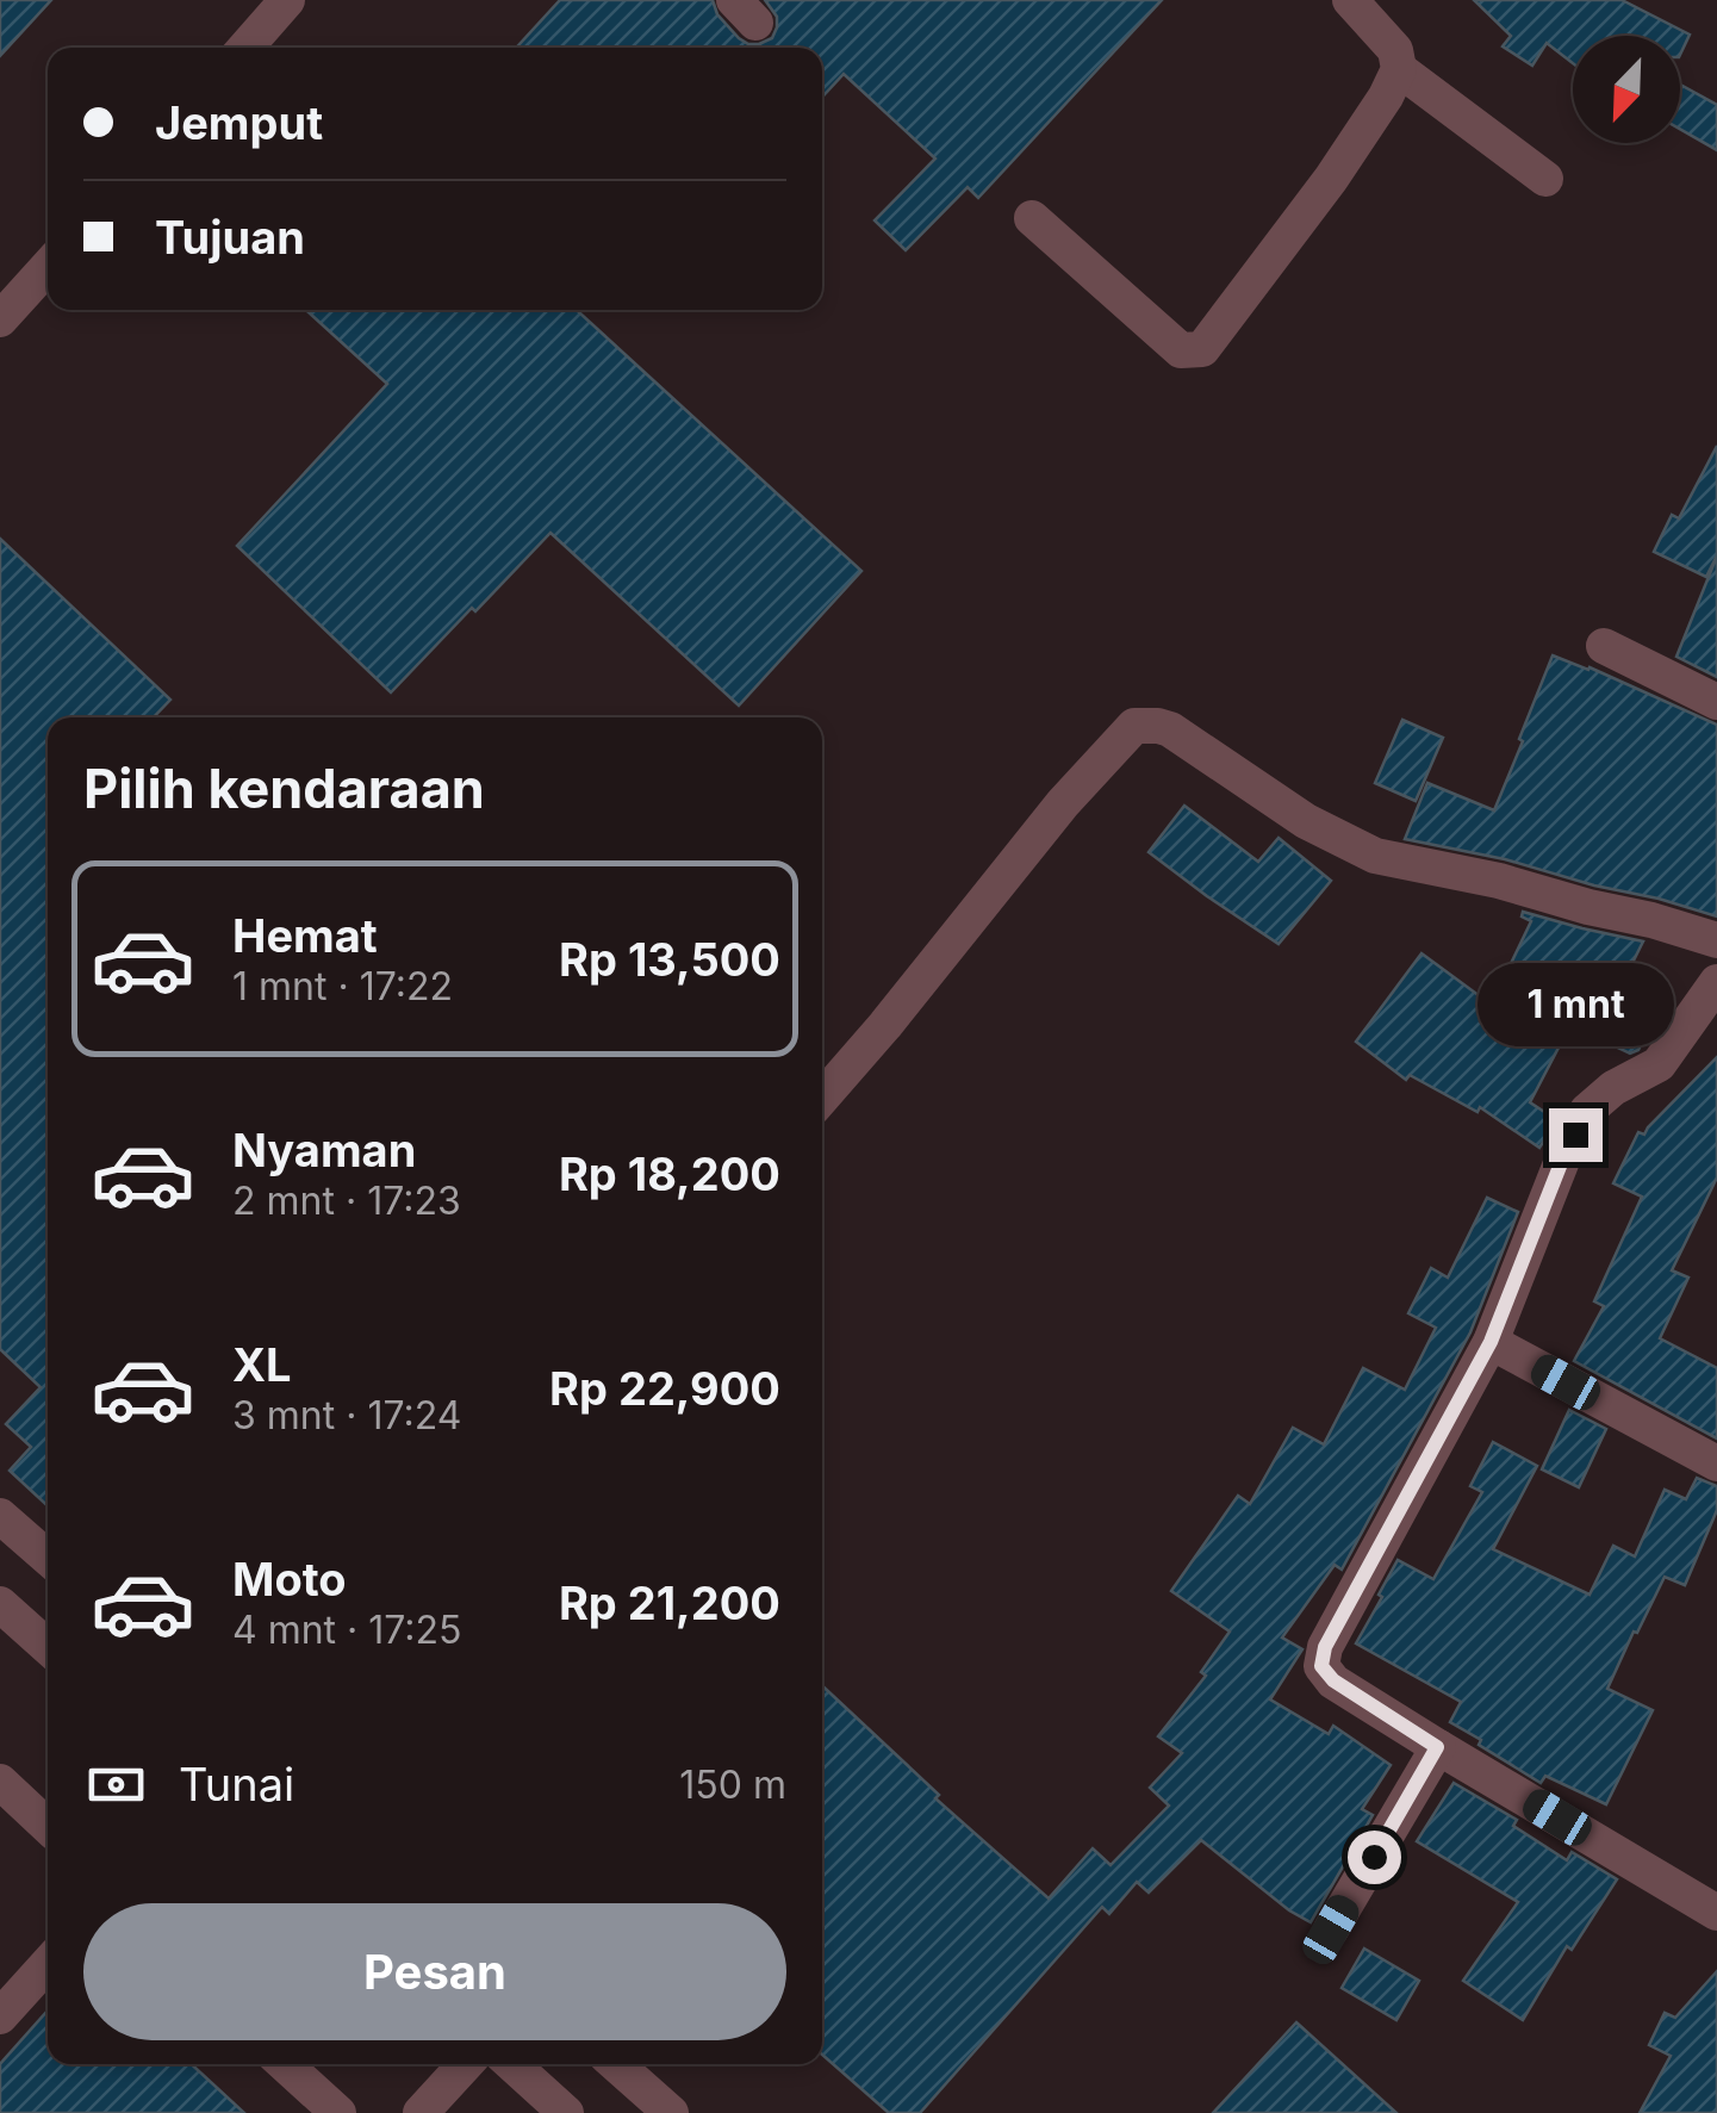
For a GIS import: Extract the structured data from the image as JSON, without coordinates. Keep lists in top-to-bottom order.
{
  "north": "bottom left",
  "page": {
    "banner": ["Jemput", "Tujuan"],
    "heading": "Pilih kendaraan",
    "list": [
      {
        "name": "Hemat",
        "note": "1 mnt · 17:22",
        "value": "Rp 13,500"
      },
      {
        "name": "Nyaman",
        "note": "2 mnt · 17:23",
        "value": "Rp 18,200"
      },
      {
        "name": "XL",
        "note": "3 mnt · 17:24",
        "value": "Rp 22,900"
      },
      {
        "name": "Moto",
        "note": "4 mnt · 17:25",
        "value": "Rp 21,200"
      }
    ],
    "bubble": "1 mnt",
    "pay": ["Tunai", "150 m"],
    "buttons": "Pesan"
  }
}
